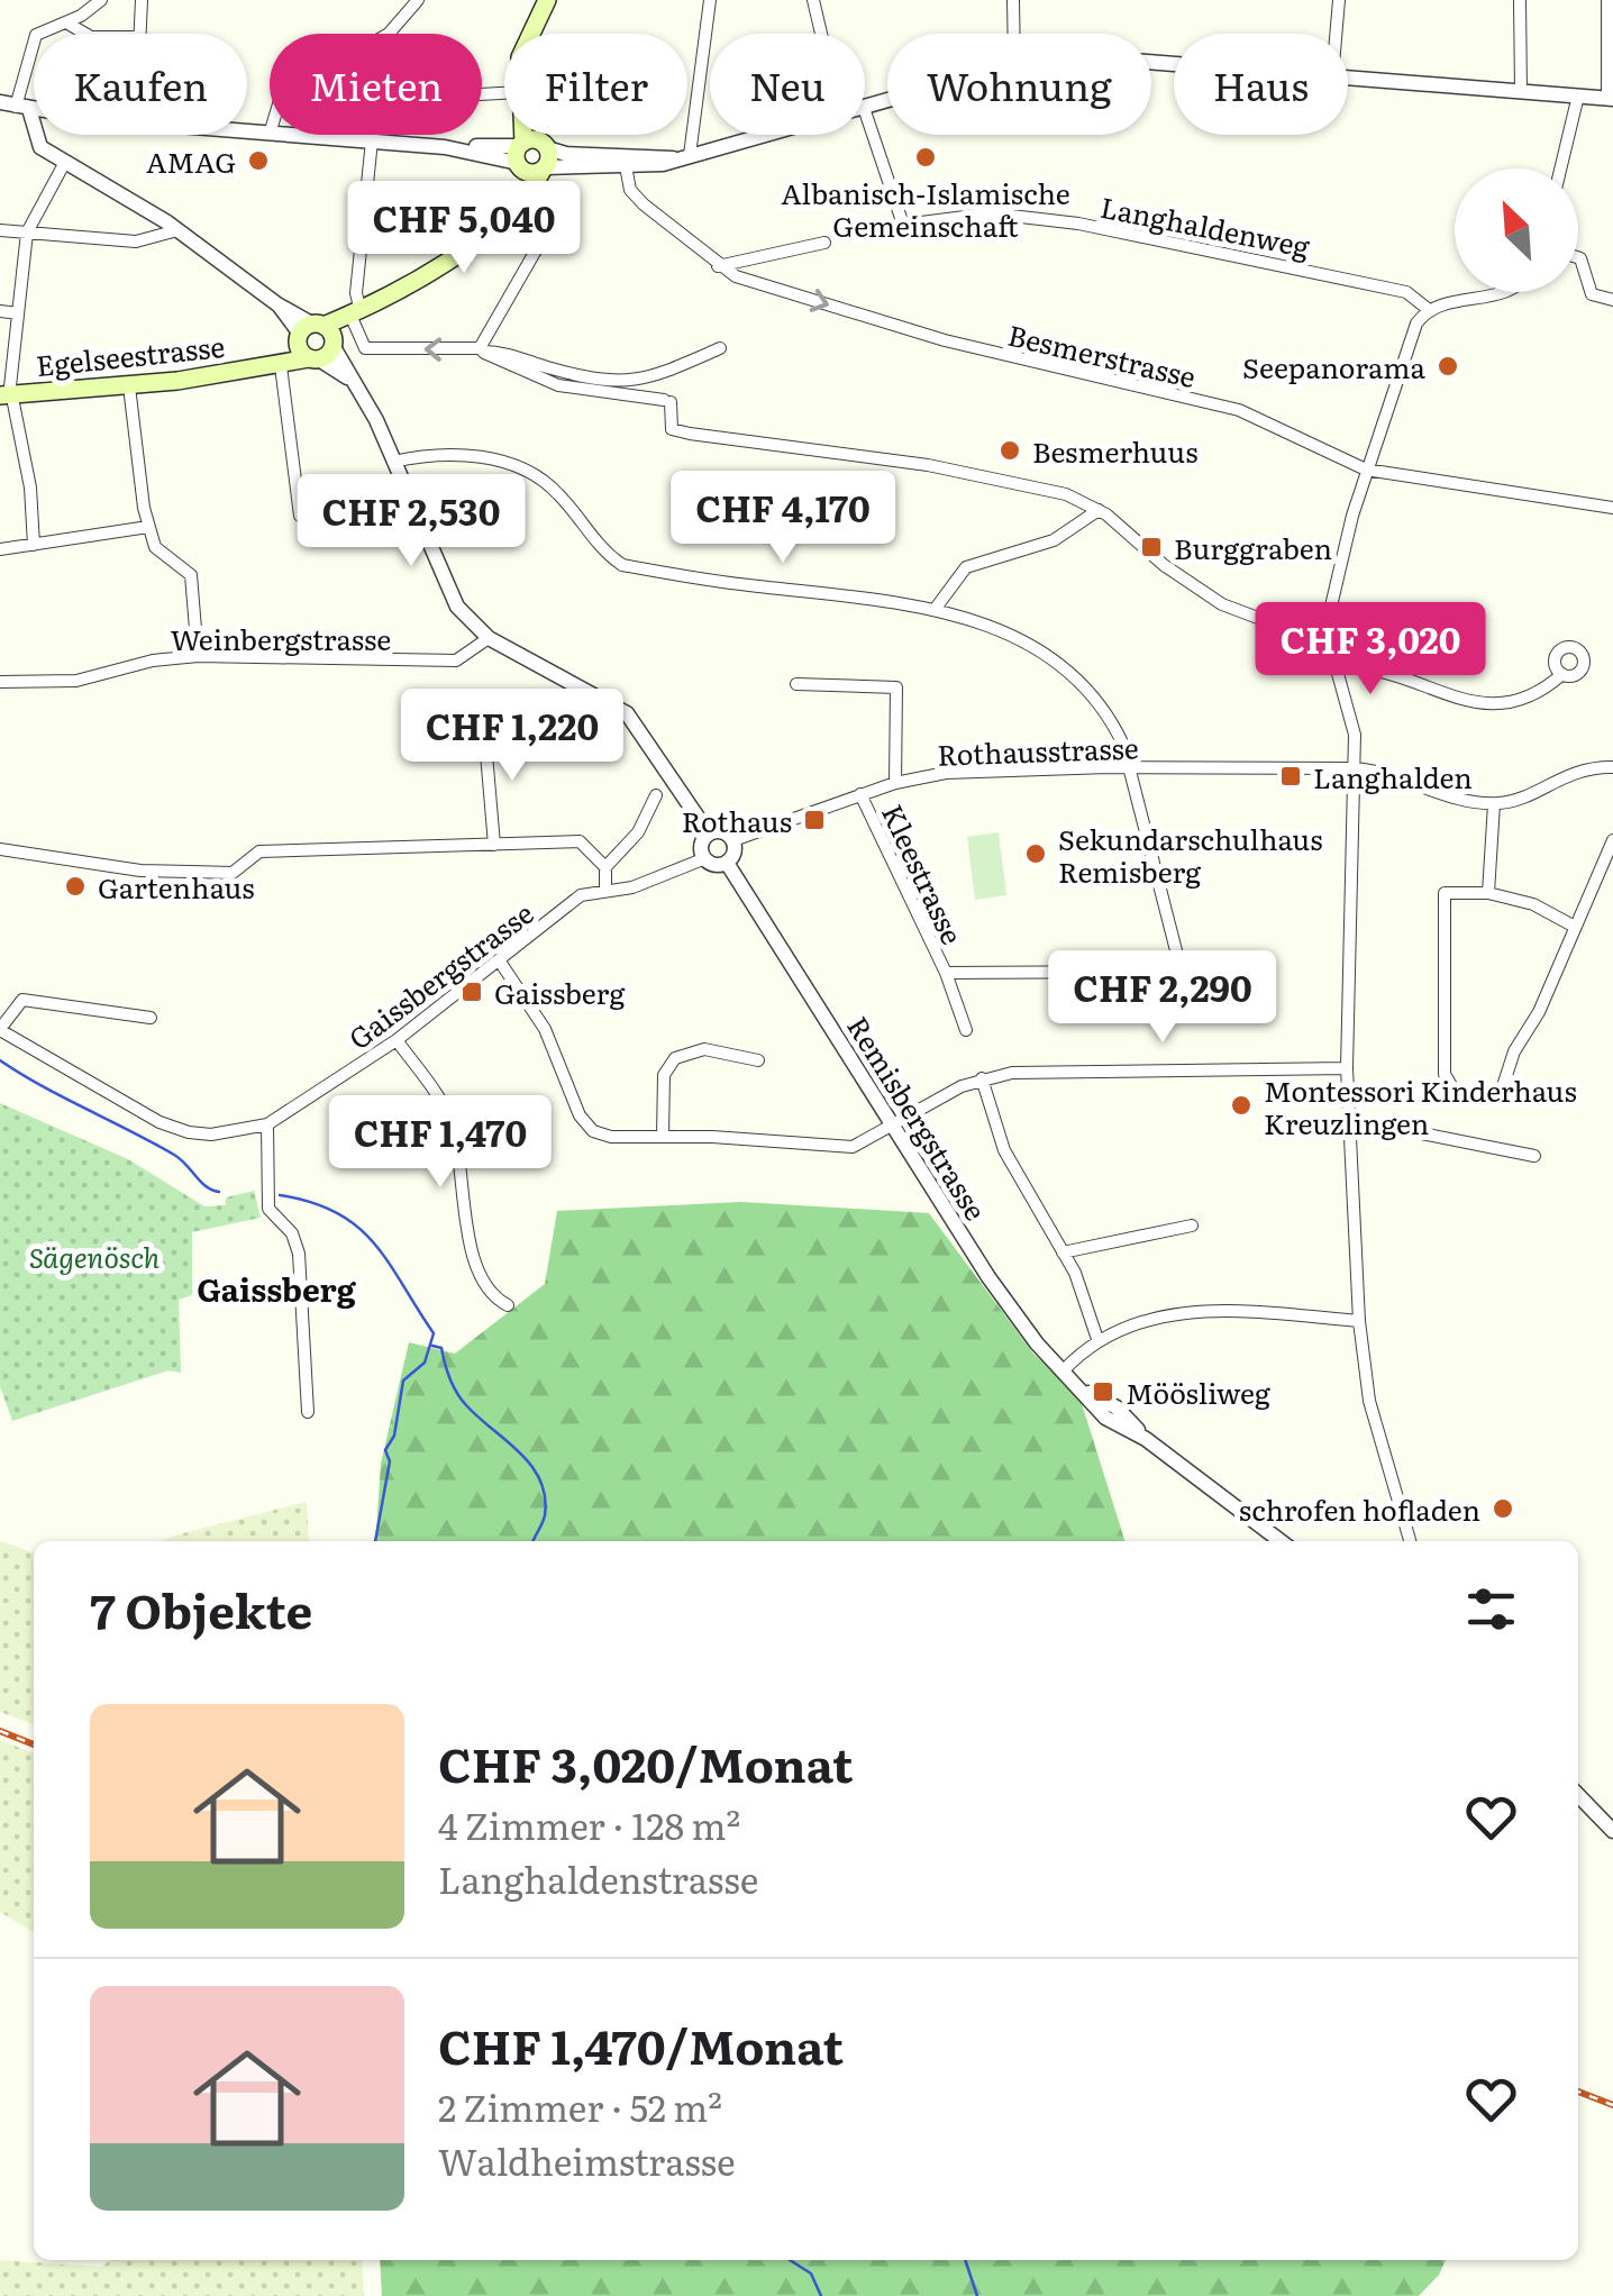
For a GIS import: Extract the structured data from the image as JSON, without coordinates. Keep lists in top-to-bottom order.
{
  "streets": {
    "main road": ["Egelseestrasse"],
    "street": [
      "Langhaldenweg",
      "Besmerstrasse",
      "Weinbergstrasse",
      "Rothausstrasse",
      "Kleestrasse",
      "Gaissbergstrasse",
      "Remisbergstrasse"
    ]
  },
  "crossings": [
    ["Rothausstrasse", "Kleestrasse"],
    ["Rothausstrasse", "Gaissbergstrasse"],
    ["Rothausstrasse", "Remisbergstrasse"],
    ["Gaissbergstrasse", "Remisbergstrasse"]
  ],
  "one_way": ["Besmerstrasse"],
  "districts": ["Gaissberg"],
  "parks": ["Sägenösch"],
  "places": {
    "other": [
      "Albanisch-Islamische Gemeinschaft",
      "AMAG",
      "Seepanorama",
      "Besmerhuus",
      "Sekundarschulhaus Remisberg",
      "Gartenhaus",
      "Montessori Kinderhaus Kreuzlingen",
      "schrofen hofladen"
    ],
    "transit": [
      "Burggraben",
      "Langhalden",
      "Rothaus",
      "Gaissberg",
      "Möösliweg"
    ]
  },
  "north": "top left",
  "page": {
    "chip": [
      "Kaufen",
      "Mieten",
      "Filter",
      "Neu",
      "Wohnung",
      "Haus"
    ],
    "price": [
      "CHF 5,040",
      "CHF 4,170",
      "CHF 2,530",
      "CHF 3,020",
      "CHF 1,220",
      "CHF 2,290",
      "CHF 1,470"
    ],
    "heading": "7 Objekte",
    "list": [
      {
        "name": "CHF 3,020/Monat",
        "note": "4 Zimmer · 128 m² · Langhaldenstrasse"
      },
      {
        "name": "CHF 1,470/Monat",
        "note": "2 Zimmer · 52 m² · Waldheimstrasse"
      }
    ]
  }
}
